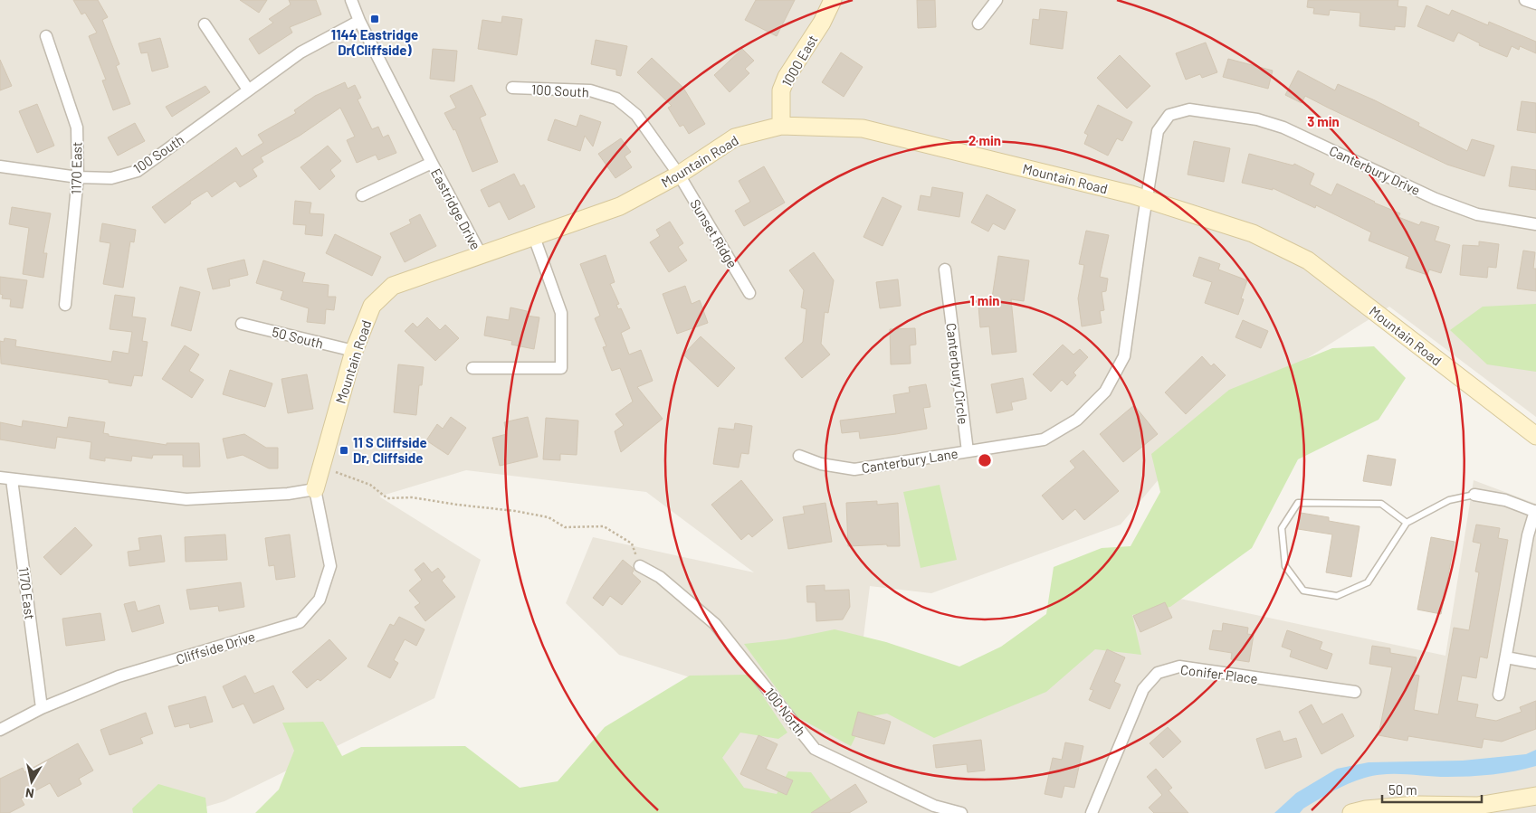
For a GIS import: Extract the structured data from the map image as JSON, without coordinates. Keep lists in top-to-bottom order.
{
  "streets": {
    "street": [
      "1000 East",
      "100 South",
      "Mountain Road",
      "1170 East",
      "Canterbury Drive",
      "Eastridge Drive",
      "Sunset Ridge",
      "50 South",
      "Canterbury Circle",
      "Canterbury Lane",
      "Cliffside Drive",
      "Conifer Place",
      "100 North"
    ]
  },
  "crossings": [
    ["1000 East", "Mountain Road"],
    ["100 South", "Mountain Road"],
    ["100 South", "1170 East"],
    ["100 South", "Eastridge Drive"],
    ["100 South", "Sunset Ridge"],
    ["Mountain Road", "Canterbury Drive"],
    ["Mountain Road", "Eastridge Drive"],
    ["Mountain Road", "Sunset Ridge"],
    ["Mountain Road", "50 South"],
    ["Mountain Road", "Canterbury Lane"],
    ["Mountain Road", "Cliffside Drive"],
    ["1170 East", "Cliffside Drive"],
    ["Canterbury Drive", "Canterbury Lane"],
    ["Canterbury Circle", "Canterbury Lane"]
  ],
  "places": {
    "transit": ["1144 Eastridge Dr(Cliffside)", "11 S Cliffside Dr, Cliffside"]
  },
  "scale_bar": "50 m",
  "north": "bottom",
  "rings": ["3 min", "2 min", "1 min"]
}
